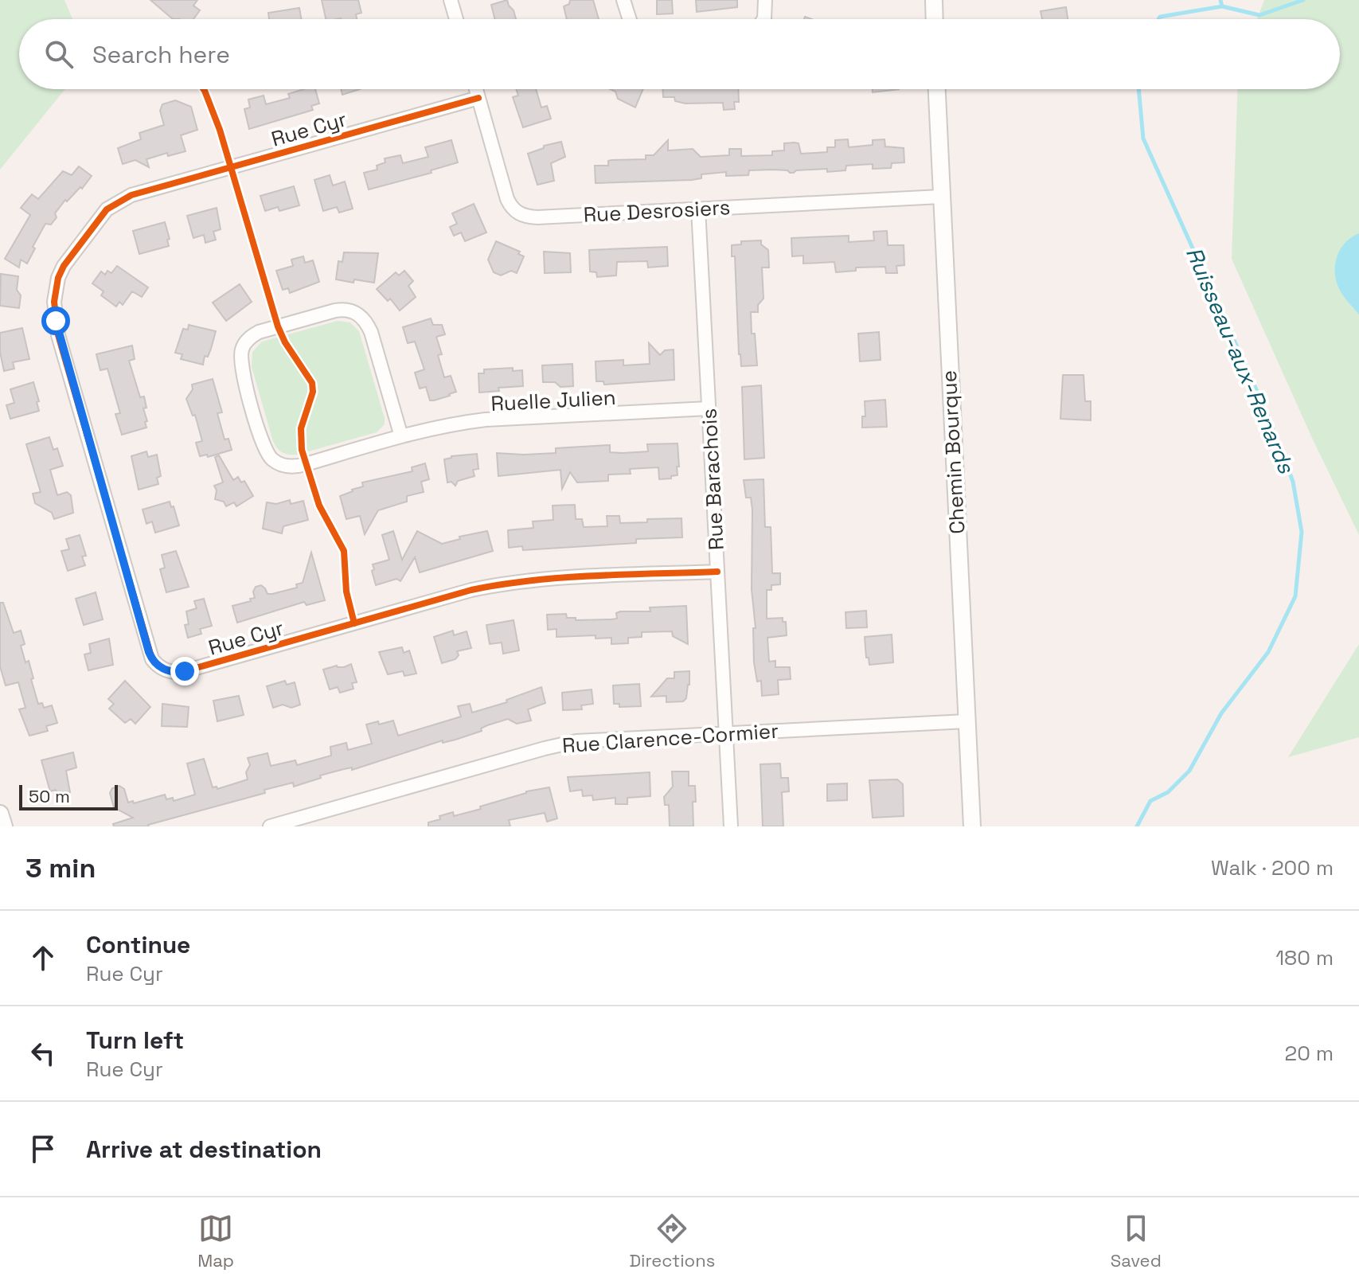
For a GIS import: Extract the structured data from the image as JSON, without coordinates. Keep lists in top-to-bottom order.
{
  "streets": {
    "street": [
      "Rue Cyr",
      "Rue Desrosiers",
      "Ruelle Julien",
      "Chemin Bourque",
      "Rue Barachois",
      "Rue Clarence-Cormier"
    ]
  },
  "crossings": [
    ["Rue Cyr", "Rue Desrosiers"],
    ["Rue Cyr", "Rue Barachois"],
    ["Rue Desrosiers", "Chemin Bourque"],
    ["Rue Desrosiers", "Rue Barachois"],
    ["Ruelle Julien", "Rue Barachois"],
    ["Chemin Bourque", "Rue Clarence-Cormier"],
    ["Rue Barachois", "Rue Clarence-Cormier"]
  ],
  "water": ["Ruisseau-aux-Renards"],
  "scale_bar": "50 m",
  "page": {
    "search": "Search here",
    "scale": "50 m",
    "heading": ["3 min", "Walk · 200 m"],
    "list": [
      ["Continue", "Rue Cyr", "180 m"],
      ["Turn left", "Rue Cyr", "20 m"],
      "Arrive at destination"
    ],
    "nav": ["Map", "Directions", "Saved"]
  }
}
